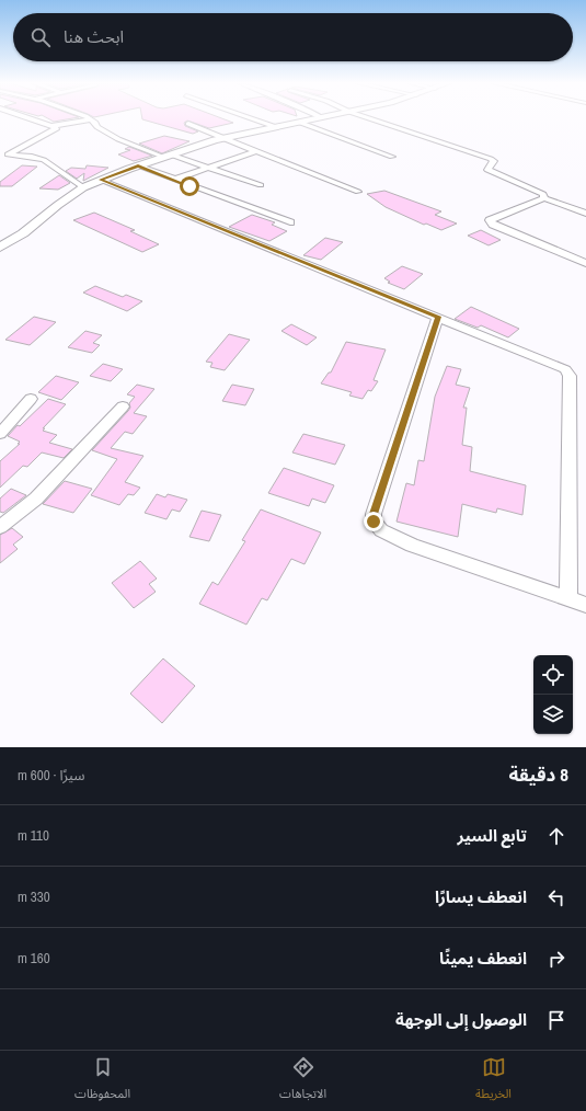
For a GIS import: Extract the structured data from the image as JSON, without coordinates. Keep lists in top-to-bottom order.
{
  "page": {
    "search": "ابحث هنا",
    "heading": ["8 دقيقة", "سيرًا · 600 m"],
    "list": [
      ["تابع السير", "110 m"],
      ["انعطف يسارًا", "330 m"],
      ["انعطف يمينًا", "160 m"],
      "الوصول إلى الوجهة"
    ],
    "nav": ["الخريطة", "الاتجاهات", "المحفوظات"]
  }
}
